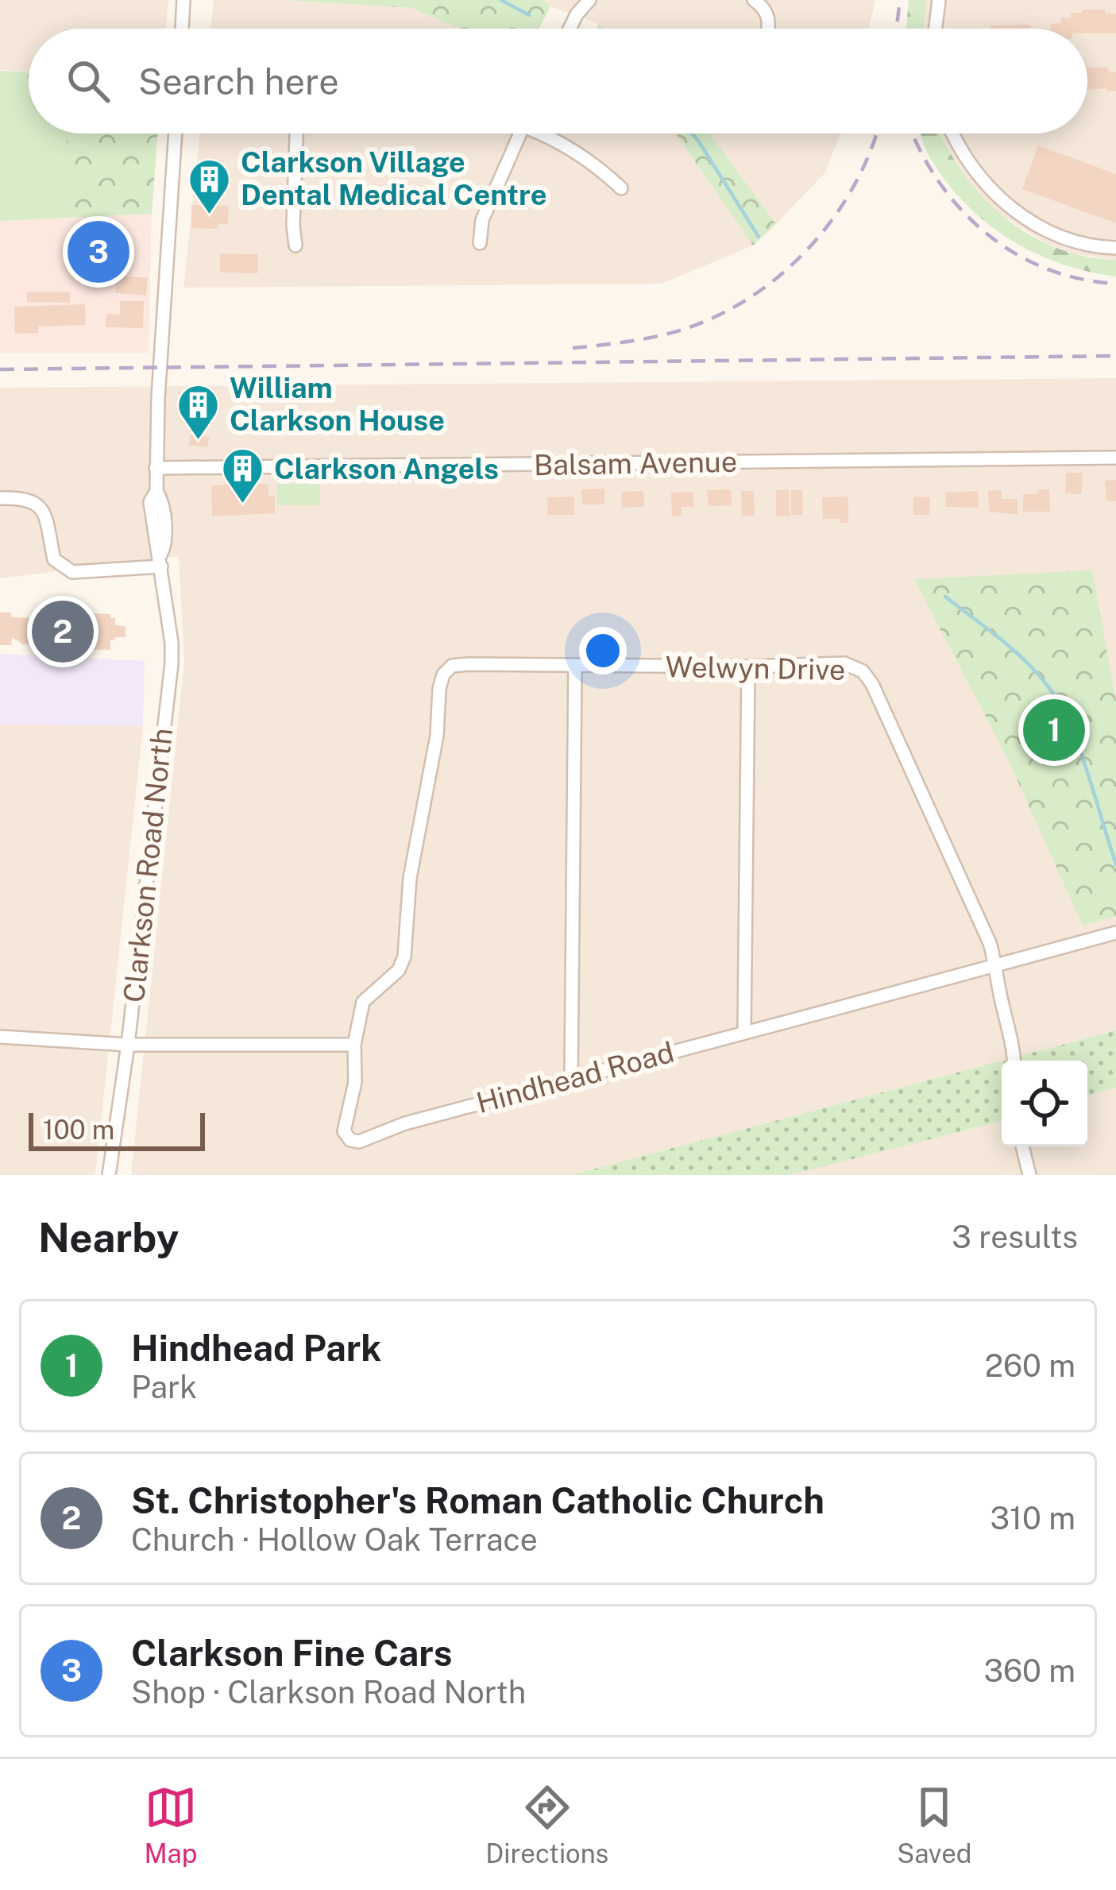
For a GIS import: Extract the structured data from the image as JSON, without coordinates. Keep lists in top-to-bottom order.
{
  "streets": {
    "street": [
      "Balsam Avenue",
      "Welwyn Drive",
      "Clarkson Road North",
      "Hindhead Road"
    ]
  },
  "crossings": [
    ["Balsam Avenue", "Clarkson Road North"],
    ["Welwyn Drive", "Hindhead Road"]
  ],
  "places": {
    "building": ["Clarkson Village Dental Medical Centre", "William Clarkson House", "Clarkson Angels"]
  },
  "scale_bar": "100 m",
  "page": {
    "search": "Search here",
    "pins": ["3", "2", "1"],
    "scale": "100 m",
    "heading": ["Nearby", "3 results"],
    "list": [
      {
        "mark": "1",
        "name": "Hindhead Park",
        "note": "Park",
        "value": "260 m"
      },
      {
        "mark": "2",
        "name": "St. Christopher's Roman Catholic Church",
        "note": "Church · Hollow Oak Terrace",
        "value": "310 m"
      },
      {
        "mark": "3",
        "name": "Clarkson Fine Cars",
        "note": "Shop · Clarkson Road North",
        "value": "360 m"
      }
    ],
    "nav": ["Map", "Directions", "Saved"]
  }
}
